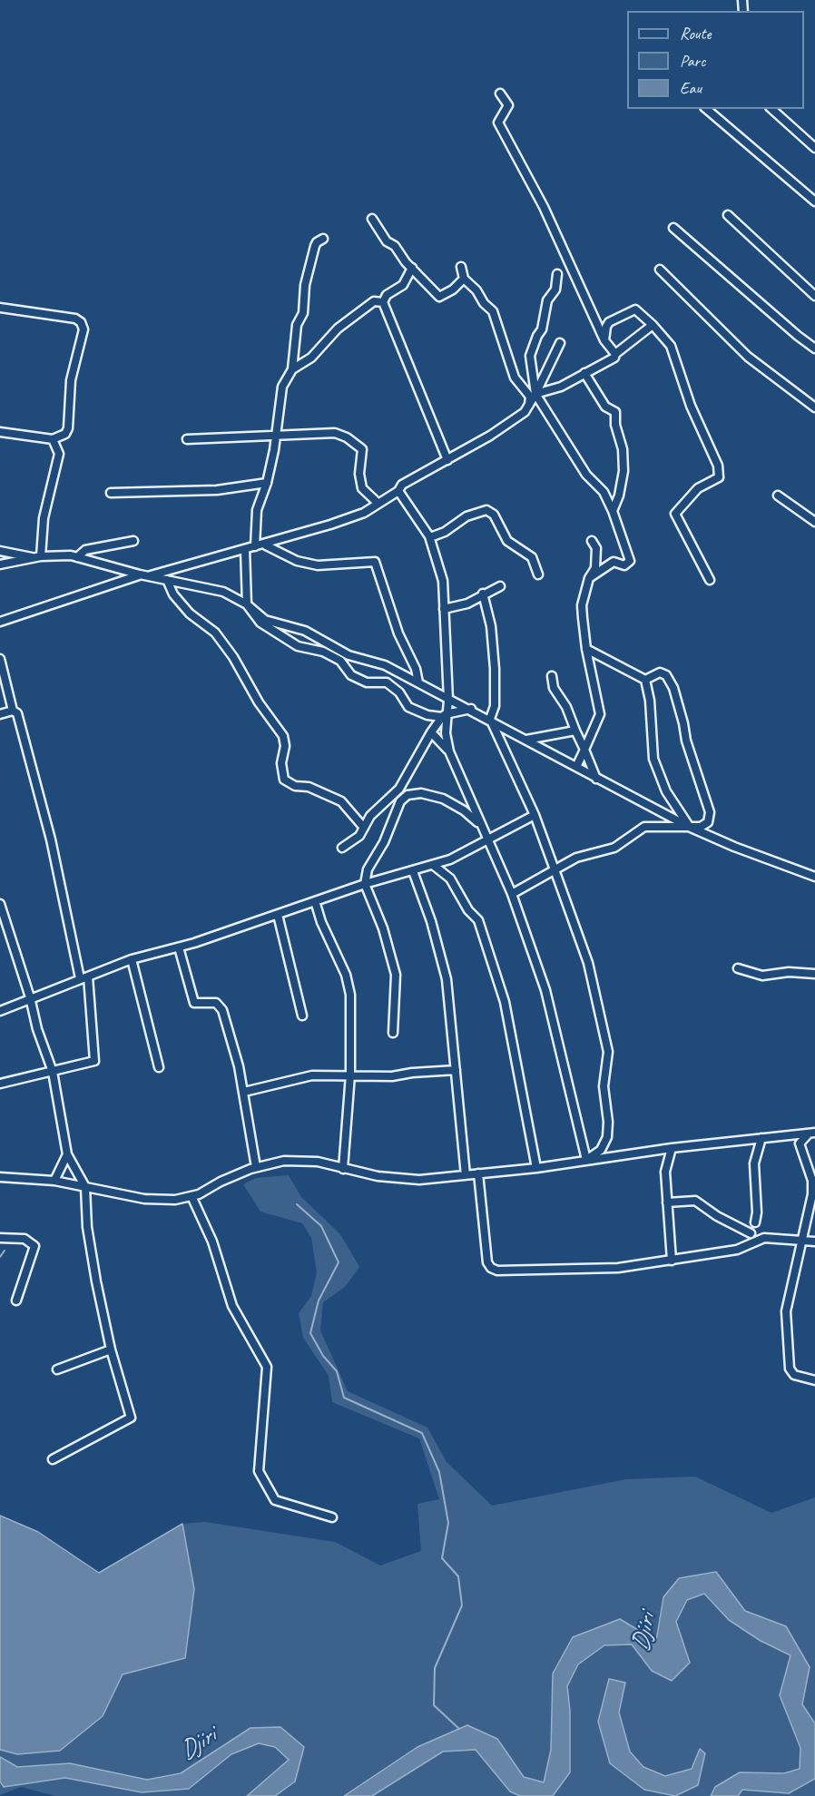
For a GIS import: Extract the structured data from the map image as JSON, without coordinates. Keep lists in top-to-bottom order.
{
  "water": ["Djiri"],
  "legend": ["Route", "Parc", "Eau"]
}
